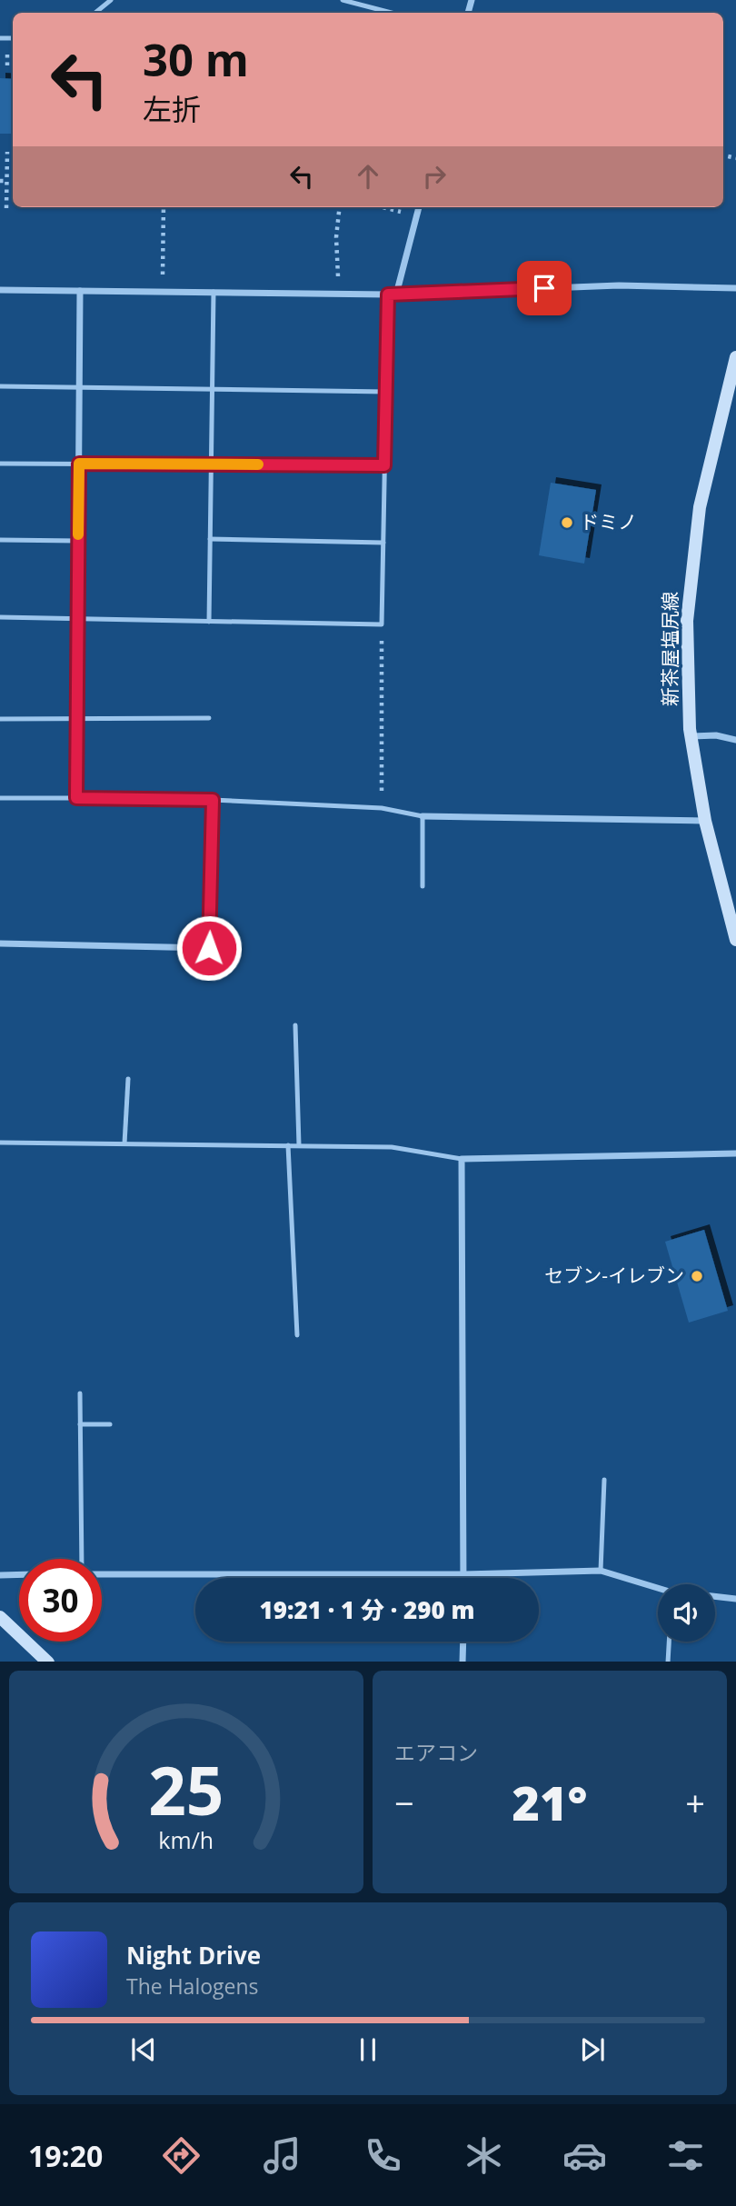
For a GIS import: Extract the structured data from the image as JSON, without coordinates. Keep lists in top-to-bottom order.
{
  "streets": {
    "main road": ["新茶屋塩尻線"]
  },
  "places": ["ドミノ", "セブン-イレブン"],
  "page": {
    "turn": ["30 m", "左折"],
    "limit": "30",
    "trip": "19:21 · 1 分 · 290 m",
    "tile": "エアコン",
    "heat": ["−", "21°", "+"],
    "song": ["Night Drive", "The Halogens"],
    "tabs": "19:20",
    "gauge": ["25", "km/h"]
  }
}
